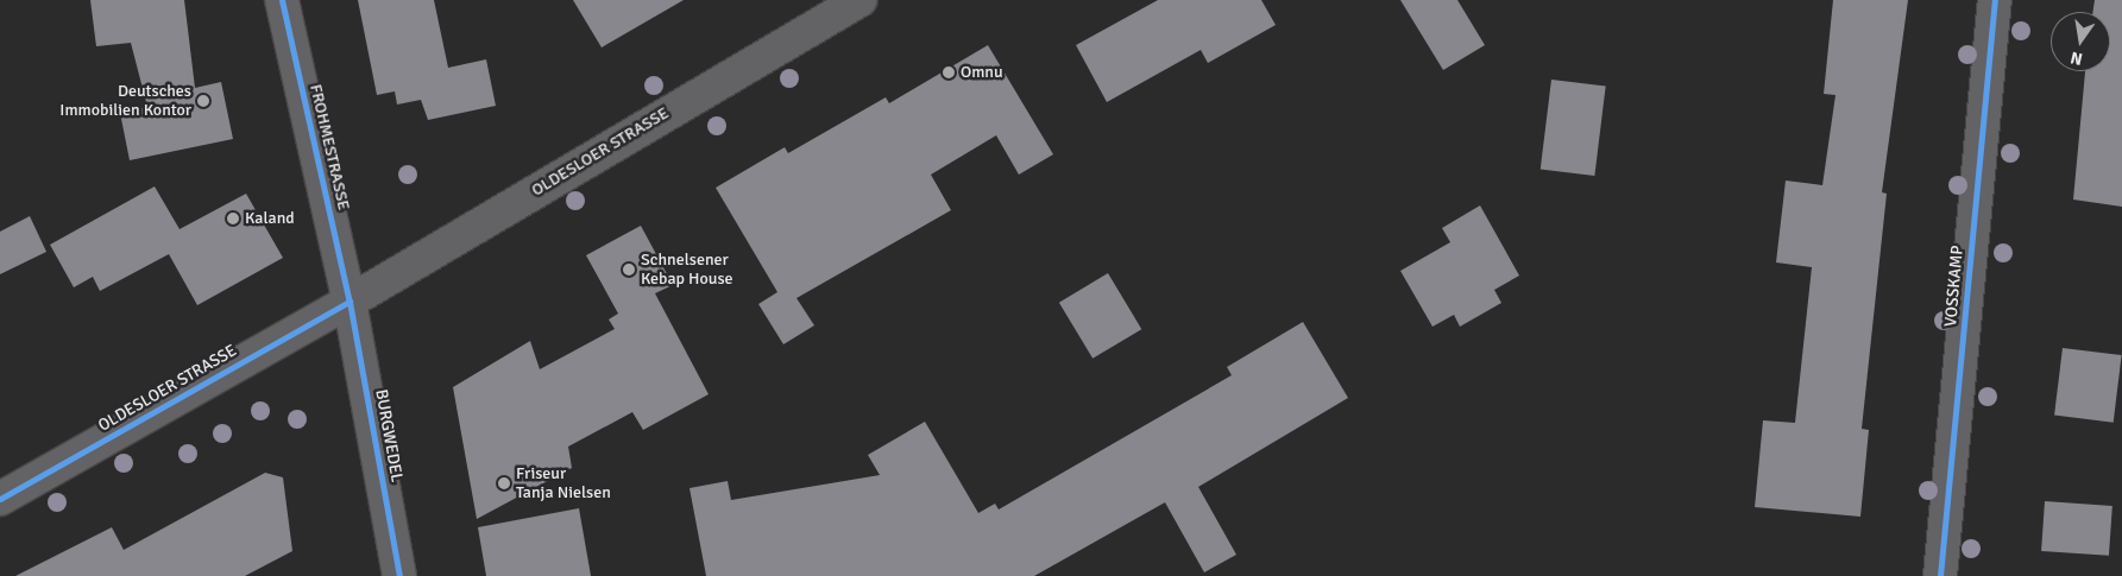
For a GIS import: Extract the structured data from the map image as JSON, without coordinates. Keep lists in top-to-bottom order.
{
  "streets": {
    "street": [
      "FROHMESTRASSE",
      "OLDESLOER STRASSE",
      "VOSSKAMP",
      "BURGWEDEL"
    ]
  },
  "crossings": [
    ["FROHMESTRASSE", "OLDESLOER STRASSE"],
    ["FROHMESTRASSE", "BURGWEDEL"],
    ["OLDESLOER STRASSE", "BURGWEDEL"]
  ],
  "places": [
    "Omnu",
    "Deutsches Immobilien Kontor",
    "Kaland",
    "Schnelsener Kebap House",
    "Friseur Tanja Nielsen"
  ],
  "north": "bottom"
}
